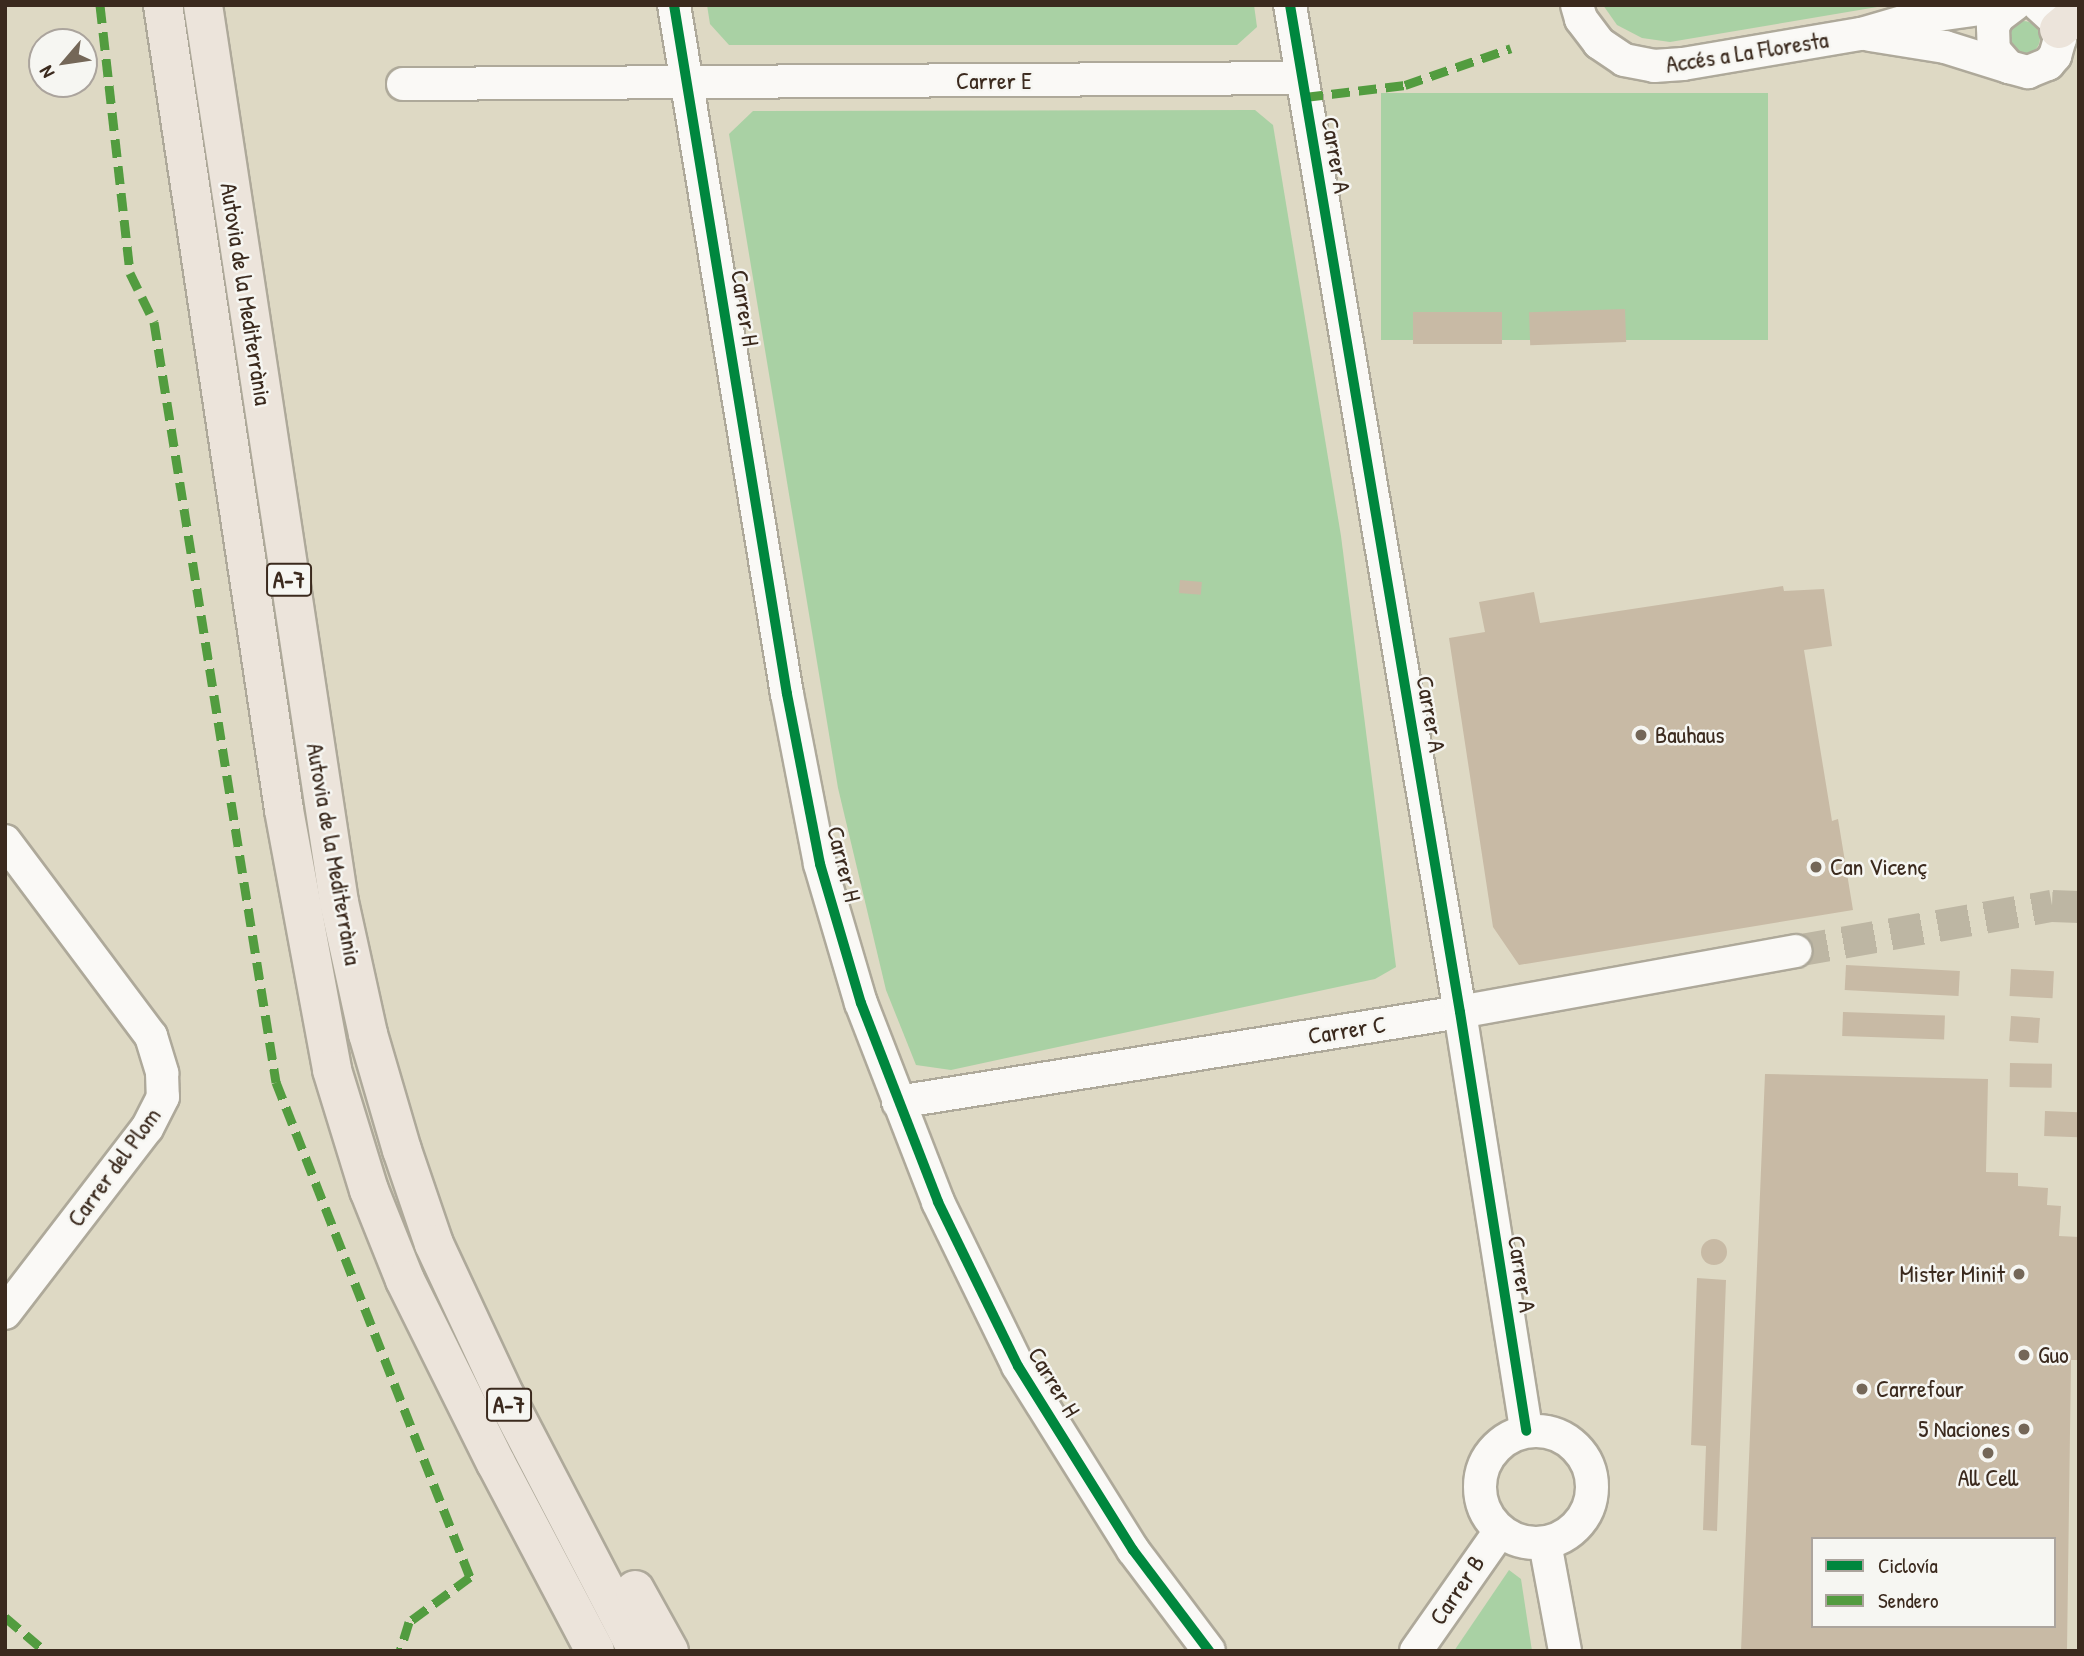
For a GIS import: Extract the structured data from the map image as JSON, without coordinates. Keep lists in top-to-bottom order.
{
  "streets": {
    "highway": ["Autovia de la Mediterrània", "A-7"],
    "street": [
      "Accés a La Floresta",
      "Carrer E",
      "Carrer A",
      "Carrer H",
      "Carrer C",
      "Carrer del Plom",
      "Carrer B"
    ]
  },
  "crossings": [
    ["Carrer E", "Carrer A"],
    ["Carrer E", "Carrer H"],
    ["Carrer A", "Carrer C"],
    ["Carrer A", "Carrer B"],
    ["Carrer H", "Carrer C"]
  ],
  "places": [
    "Bauhaus",
    "Can Vicenç",
    "Mister Minit",
    "Guo",
    "Carrefour",
    "5 Naciones",
    "All Cell"
  ],
  "legend": ["Ciclovía", "Sendero"],
  "north": "bottom left"
}
